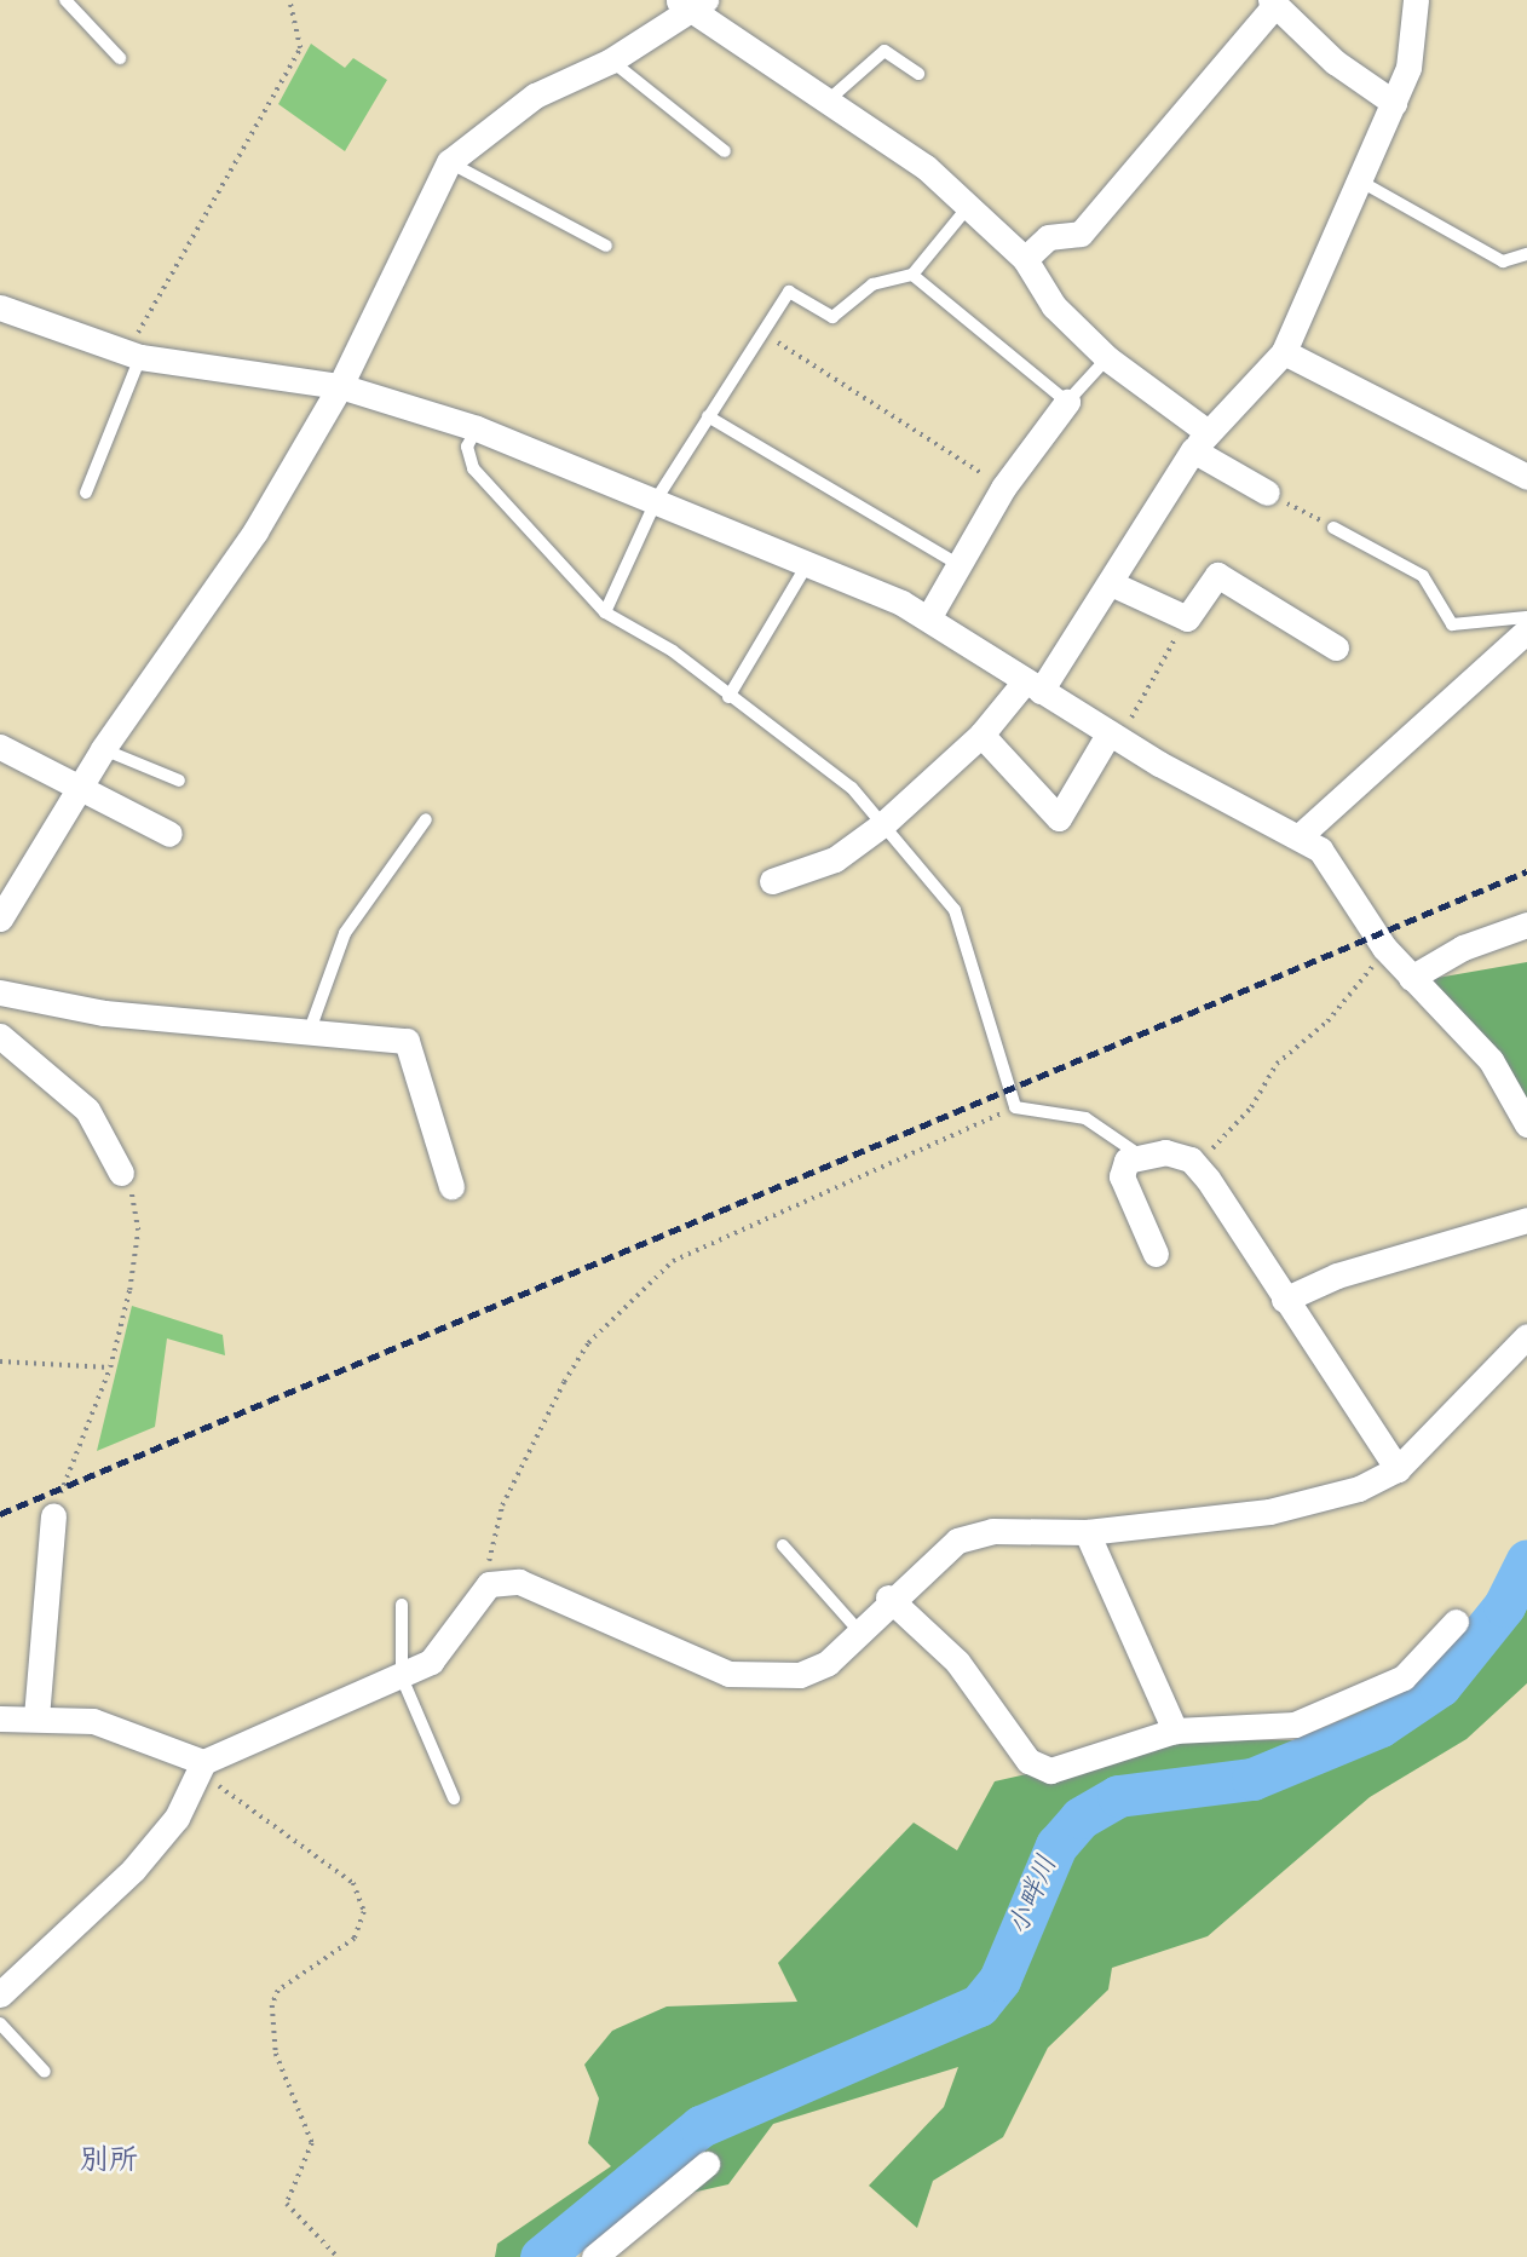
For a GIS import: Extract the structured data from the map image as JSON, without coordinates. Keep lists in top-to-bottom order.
{
  "districts": ["別所"],
  "water": ["小畔川"]
}
